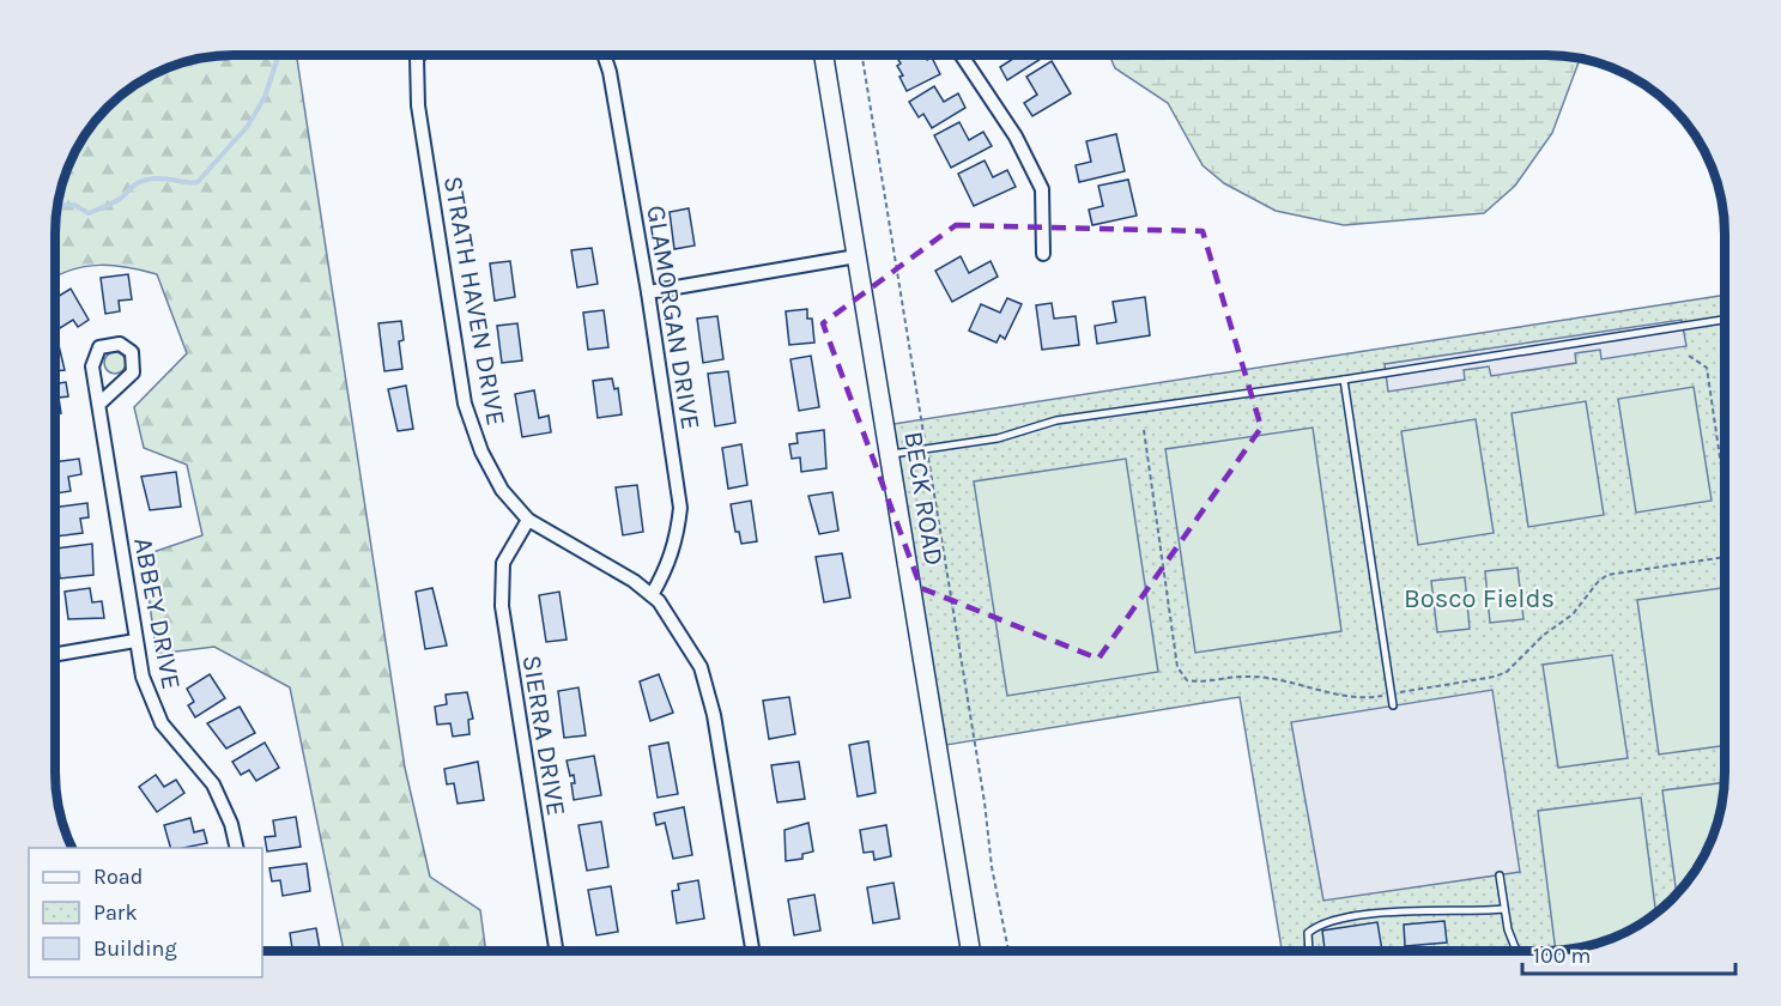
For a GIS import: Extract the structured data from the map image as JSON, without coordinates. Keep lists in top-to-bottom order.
{
  "streets": {
    "main road": ["BECK ROAD"],
    "street": [
      "STRATH HAVEN DRIVE",
      "GLAMORGAN DRIVE",
      "ABBEY DRIVE",
      "SIERRA DRIVE"
    ]
  },
  "crossings": [
    ["STRATH HAVEN DRIVE", "GLAMORGAN DRIVE"],
    ["STRATH HAVEN DRIVE", "SIERRA DRIVE"]
  ],
  "parks": ["Bosco Fields"],
  "legend": ["Road", "Park", "Building"],
  "scale_bar": "100 m"
}
